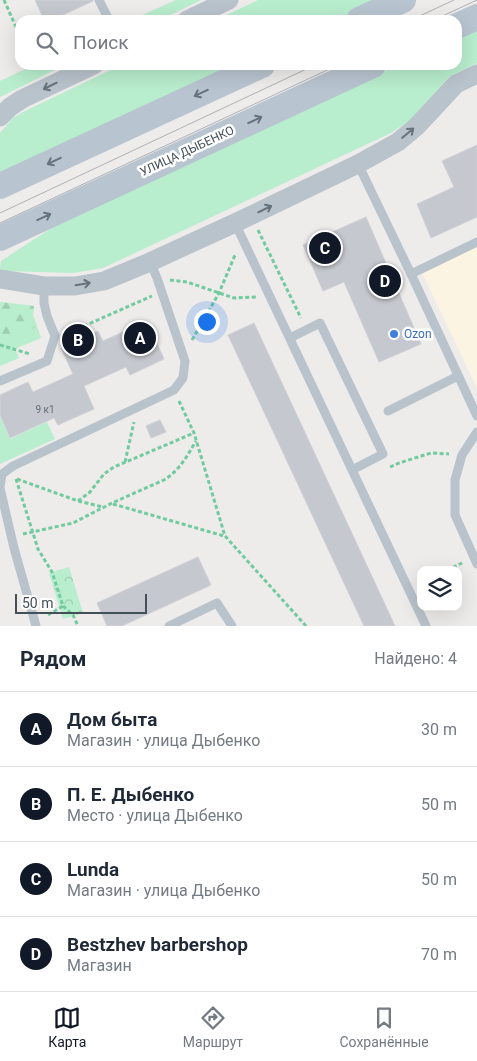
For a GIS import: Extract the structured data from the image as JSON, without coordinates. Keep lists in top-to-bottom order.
{
  "streets": {
    "main road": ["УЛИЦА ДЫБЕНКО"]
  },
  "places": ["Ozon"],
  "house_numbers": ["9 к1"],
  "scale_bar": "50 m",
  "page": {
    "search": "Поиск",
    "pins": [
      "C",
      "D",
      "A",
      "B"
    ],
    "scale": "50 m",
    "heading": ["Рядом", "Найдено: 4"],
    "list": [
      {
        "mark": "A",
        "name": "Дом быта",
        "note": "Магазин · улица Дыбенко",
        "value": "30 m"
      },
      {
        "mark": "B",
        "name": "П. Е. Дыбенко",
        "note": "Место · улица Дыбенко",
        "value": "50 m"
      },
      {
        "mark": "C",
        "name": "Lunda",
        "note": "Магазин · улица Дыбенко",
        "value": "50 m"
      },
      {
        "mark": "D",
        "name": "Bestzhev barbershop",
        "note": "Магазин",
        "value": "70 m"
      }
    ],
    "nav": ["Карта", "Маршрут", "Сохранённые"]
  }
}
